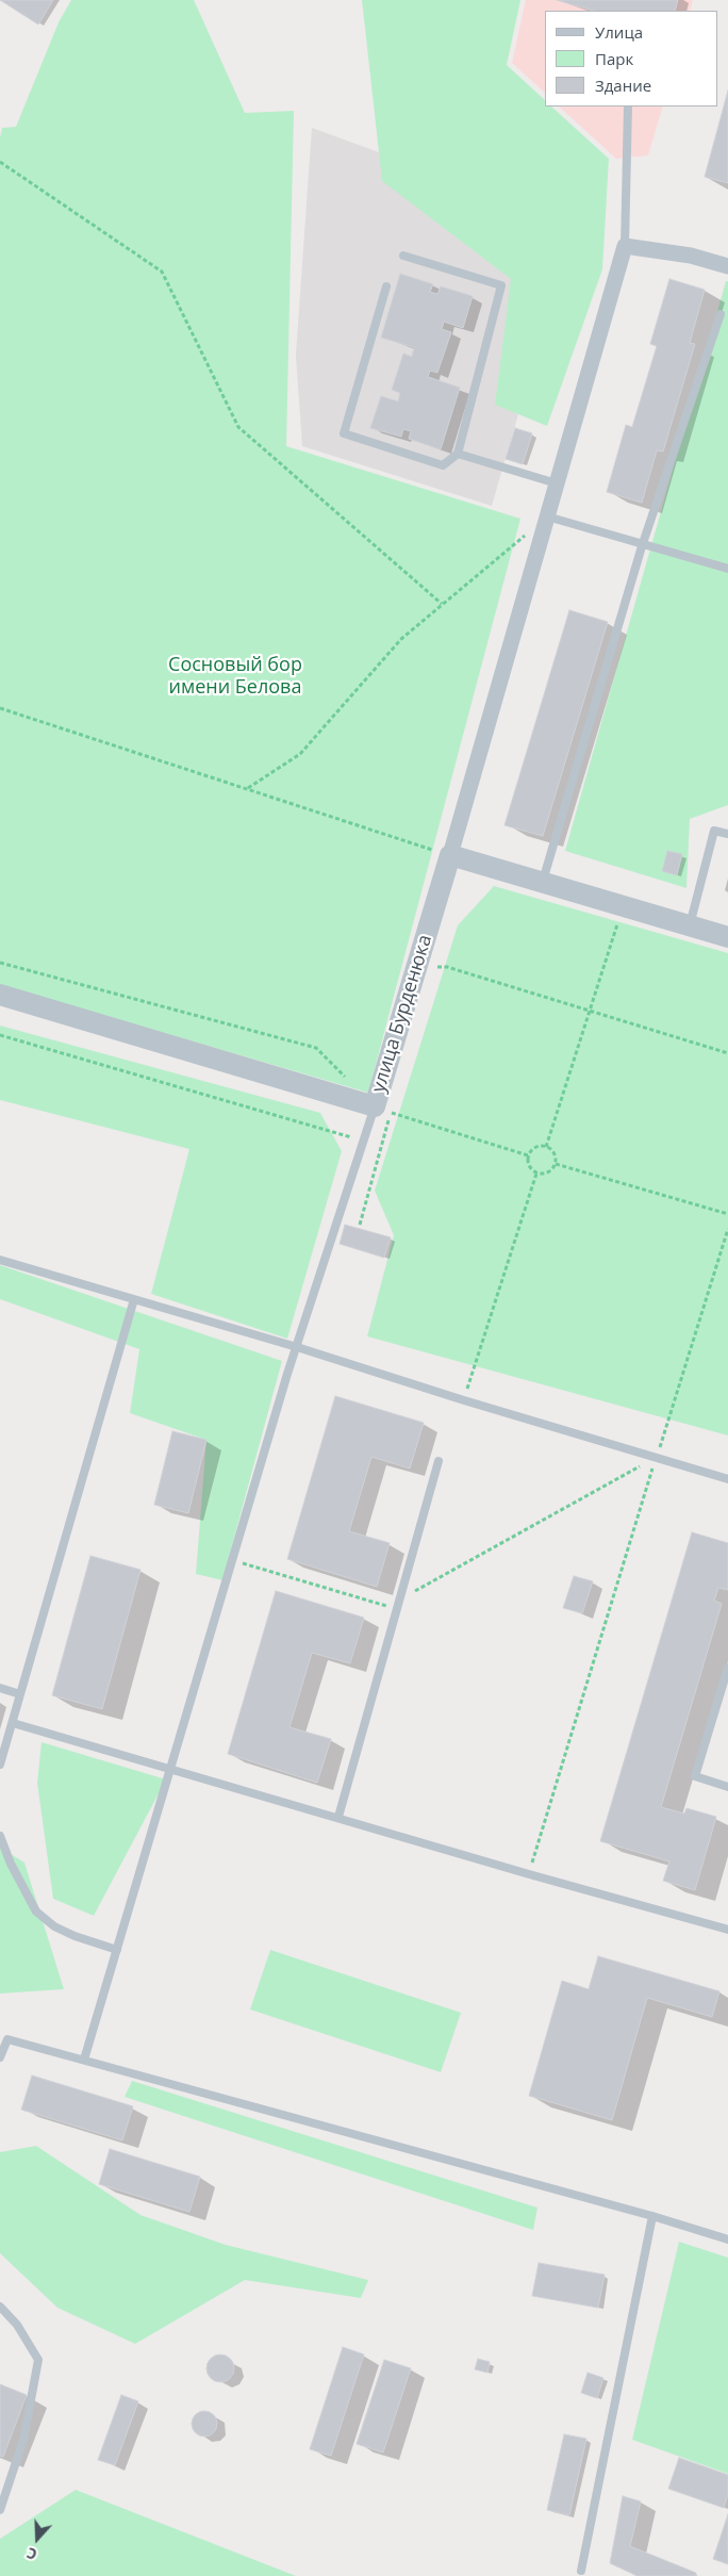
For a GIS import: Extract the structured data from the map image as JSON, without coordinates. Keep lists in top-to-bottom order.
{
  "streets": {
    "street": ["улица Бурденюка"]
  },
  "parks": ["Сосновый бор имени Белова"],
  "legend": ["Улица", "Парк", "Здание"],
  "north": "bottom"
}
